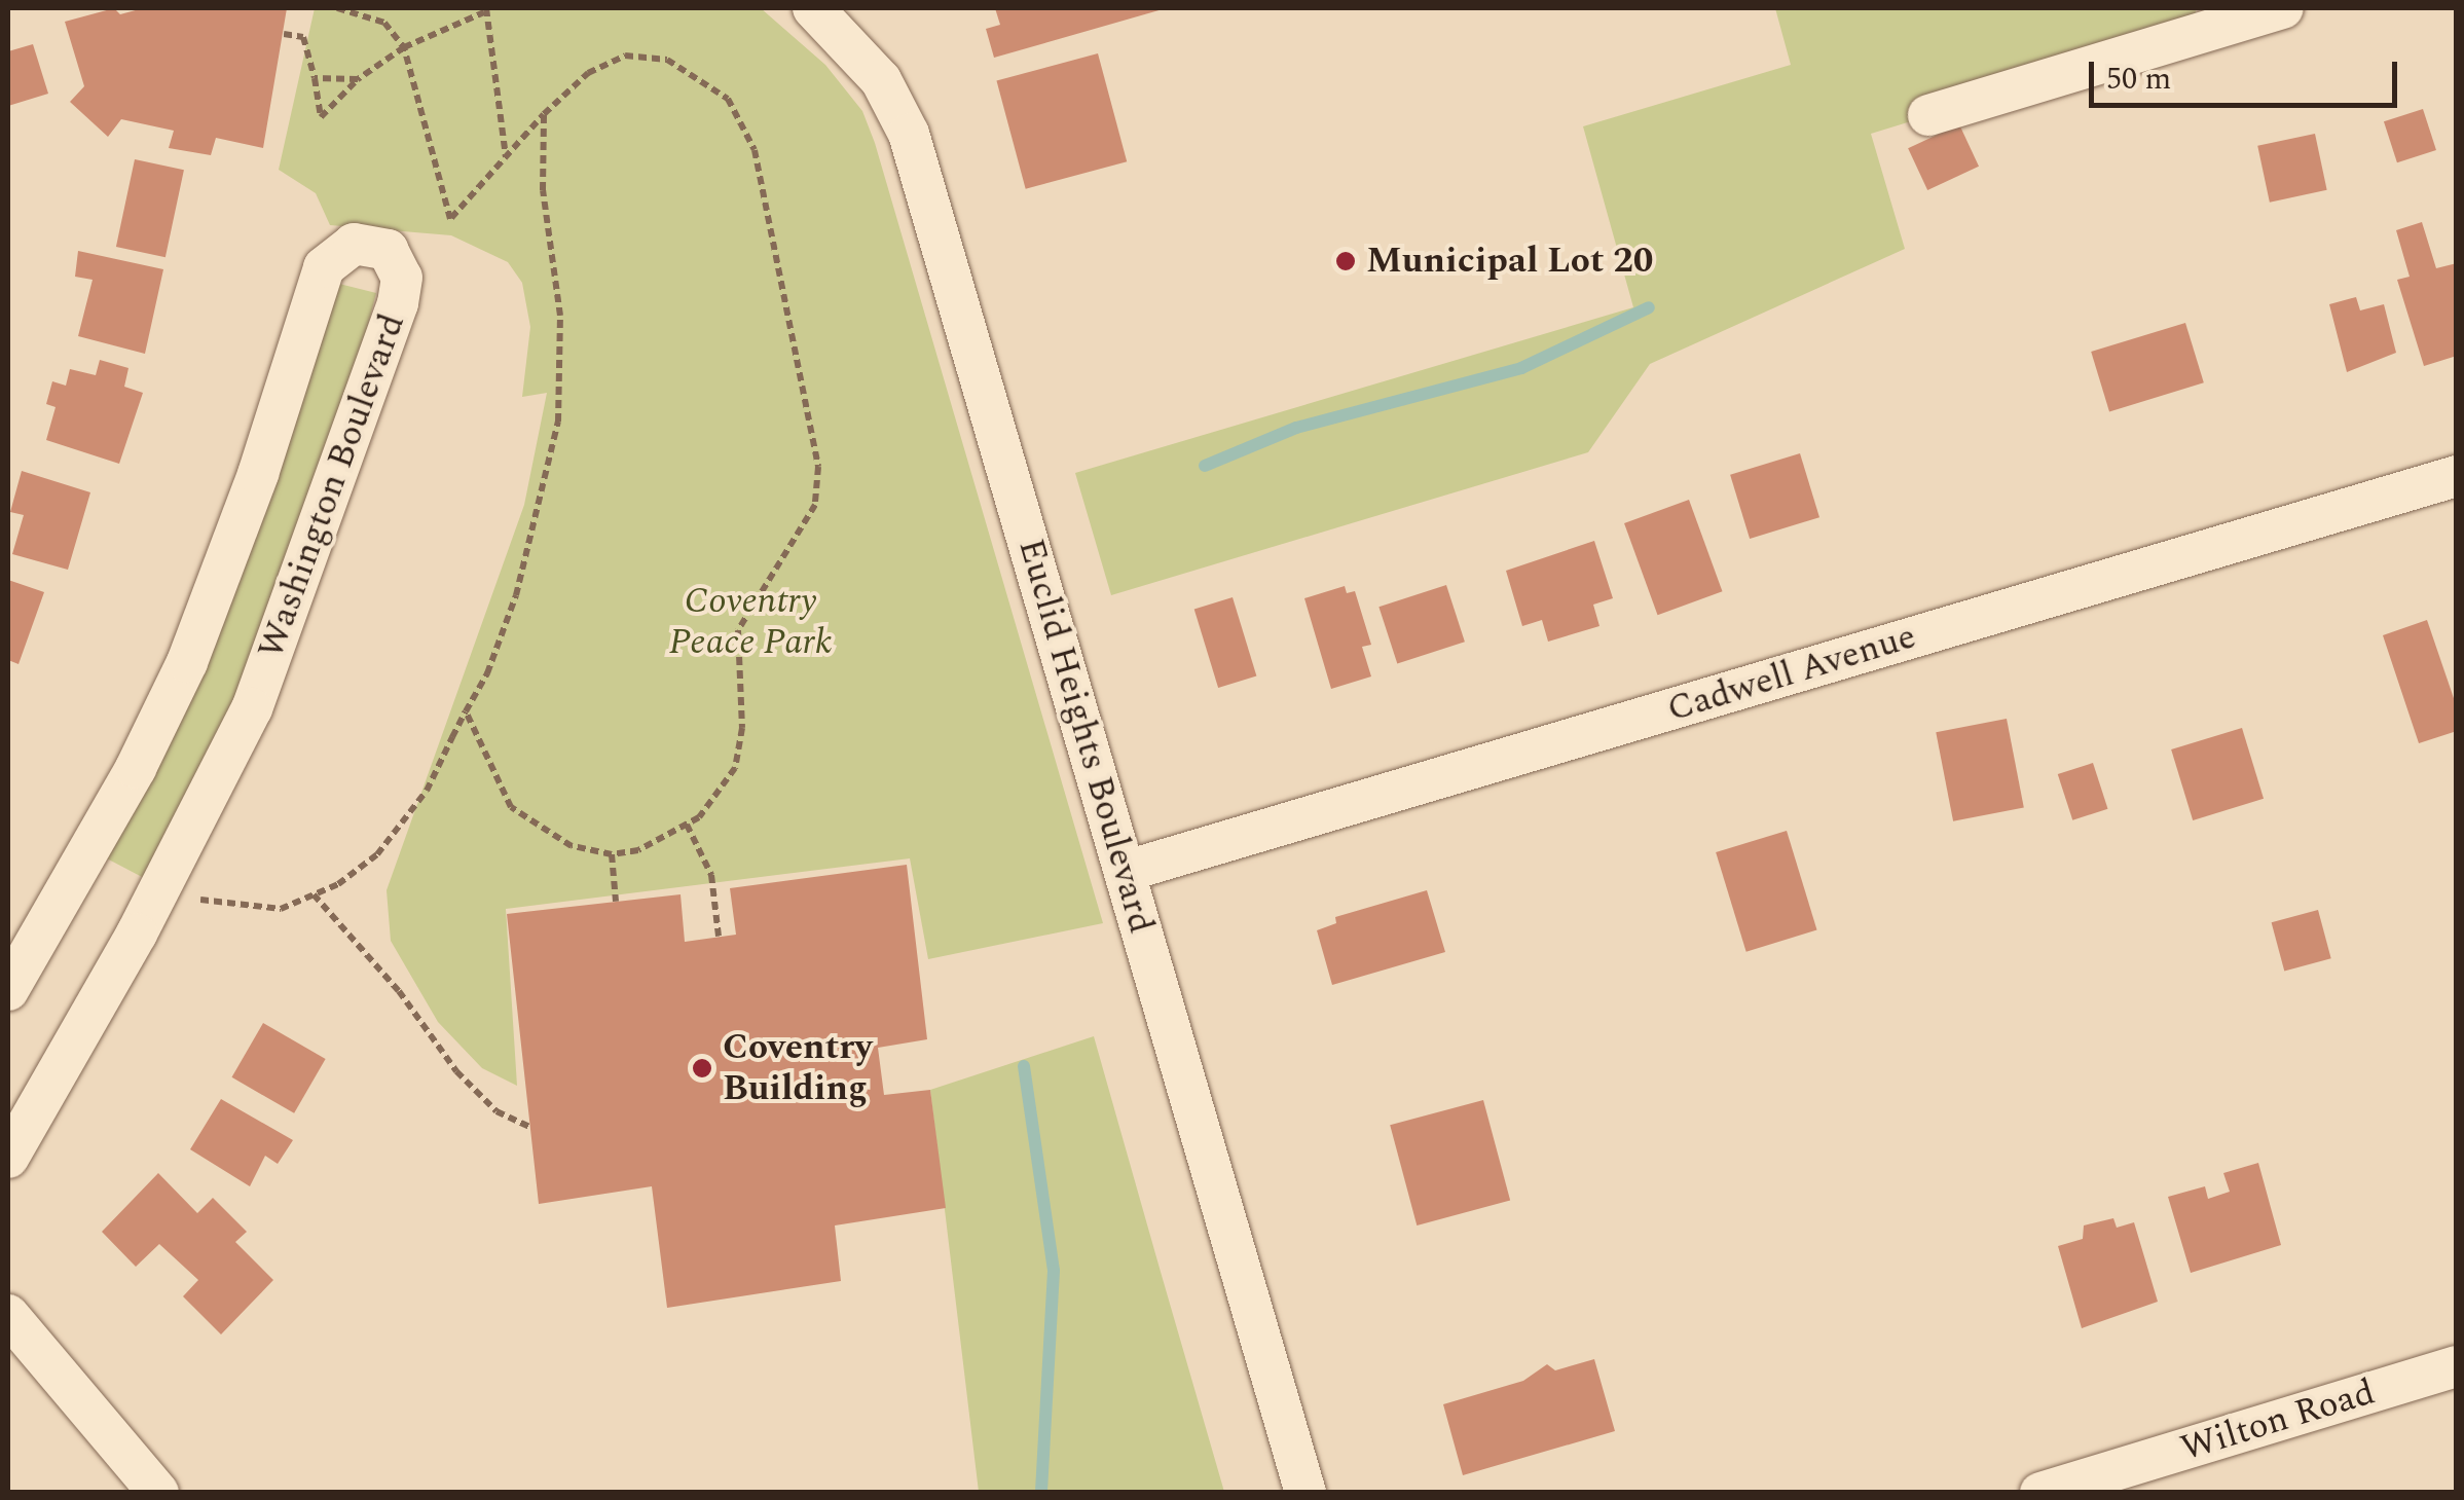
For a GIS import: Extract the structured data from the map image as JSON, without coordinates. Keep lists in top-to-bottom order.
{
  "streets": {
    "street": [
      "Washington Boulevard",
      "Cadwell Avenue",
      "Euclid Heights Boulevard",
      "Wilton Road"
    ]
  },
  "crossings": [
    ["Cadwell Avenue", "Euclid Heights Boulevard"]
  ],
  "parks": ["Coventry Peace Park"],
  "places": ["Municipal Lot 20", "Coventry Building"],
  "scale_bar": "50 m"
}
